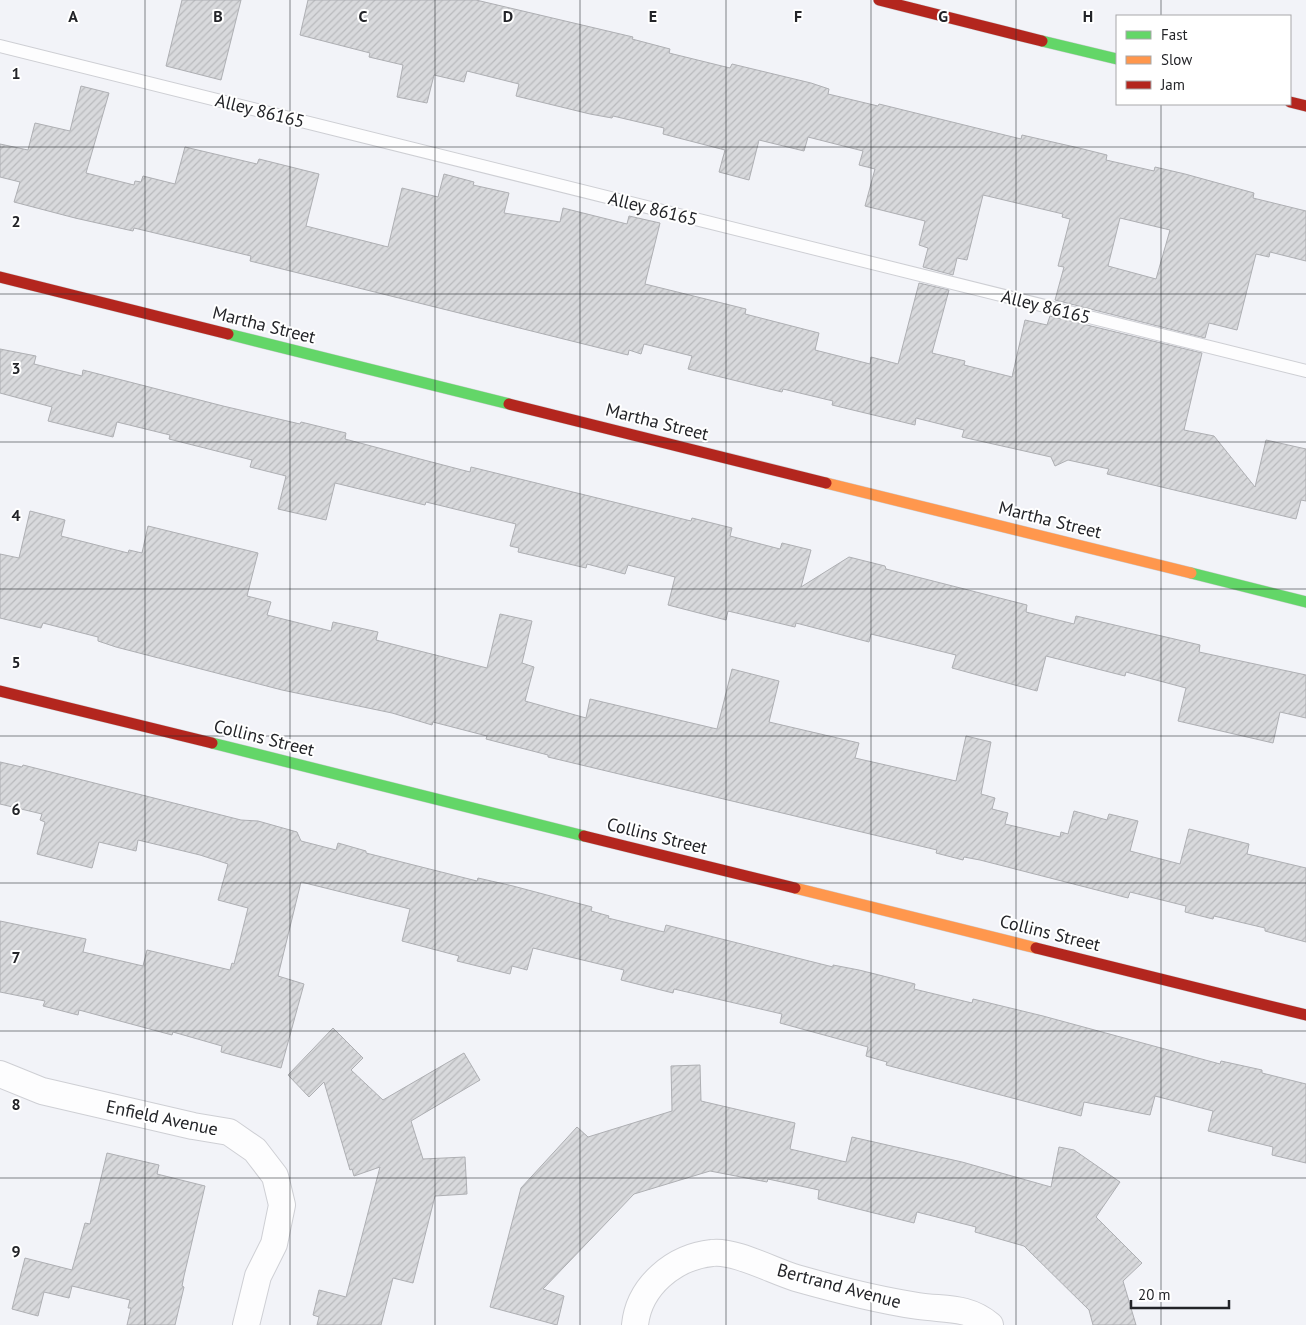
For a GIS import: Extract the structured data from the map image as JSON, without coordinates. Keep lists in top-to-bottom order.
{
  "streets": {
    "street": [
      "Martha Street",
      "Collins Street",
      "Enfield Avenue",
      "Bertrand Avenue"
    ],
    "lane": ["Alley 86165"]
  },
  "legend": ["Fast", "Slow", "Jam"],
  "scale_bar": "20 m",
  "grid": {
    "columns": [
      "A",
      "B",
      "C",
      "D",
      "E",
      "F",
      "G",
      "H"
    ],
    "rows": [
      "1",
      "2",
      "3",
      "4",
      "5",
      "6",
      "7",
      "8",
      "9"
    ]
  }
}
